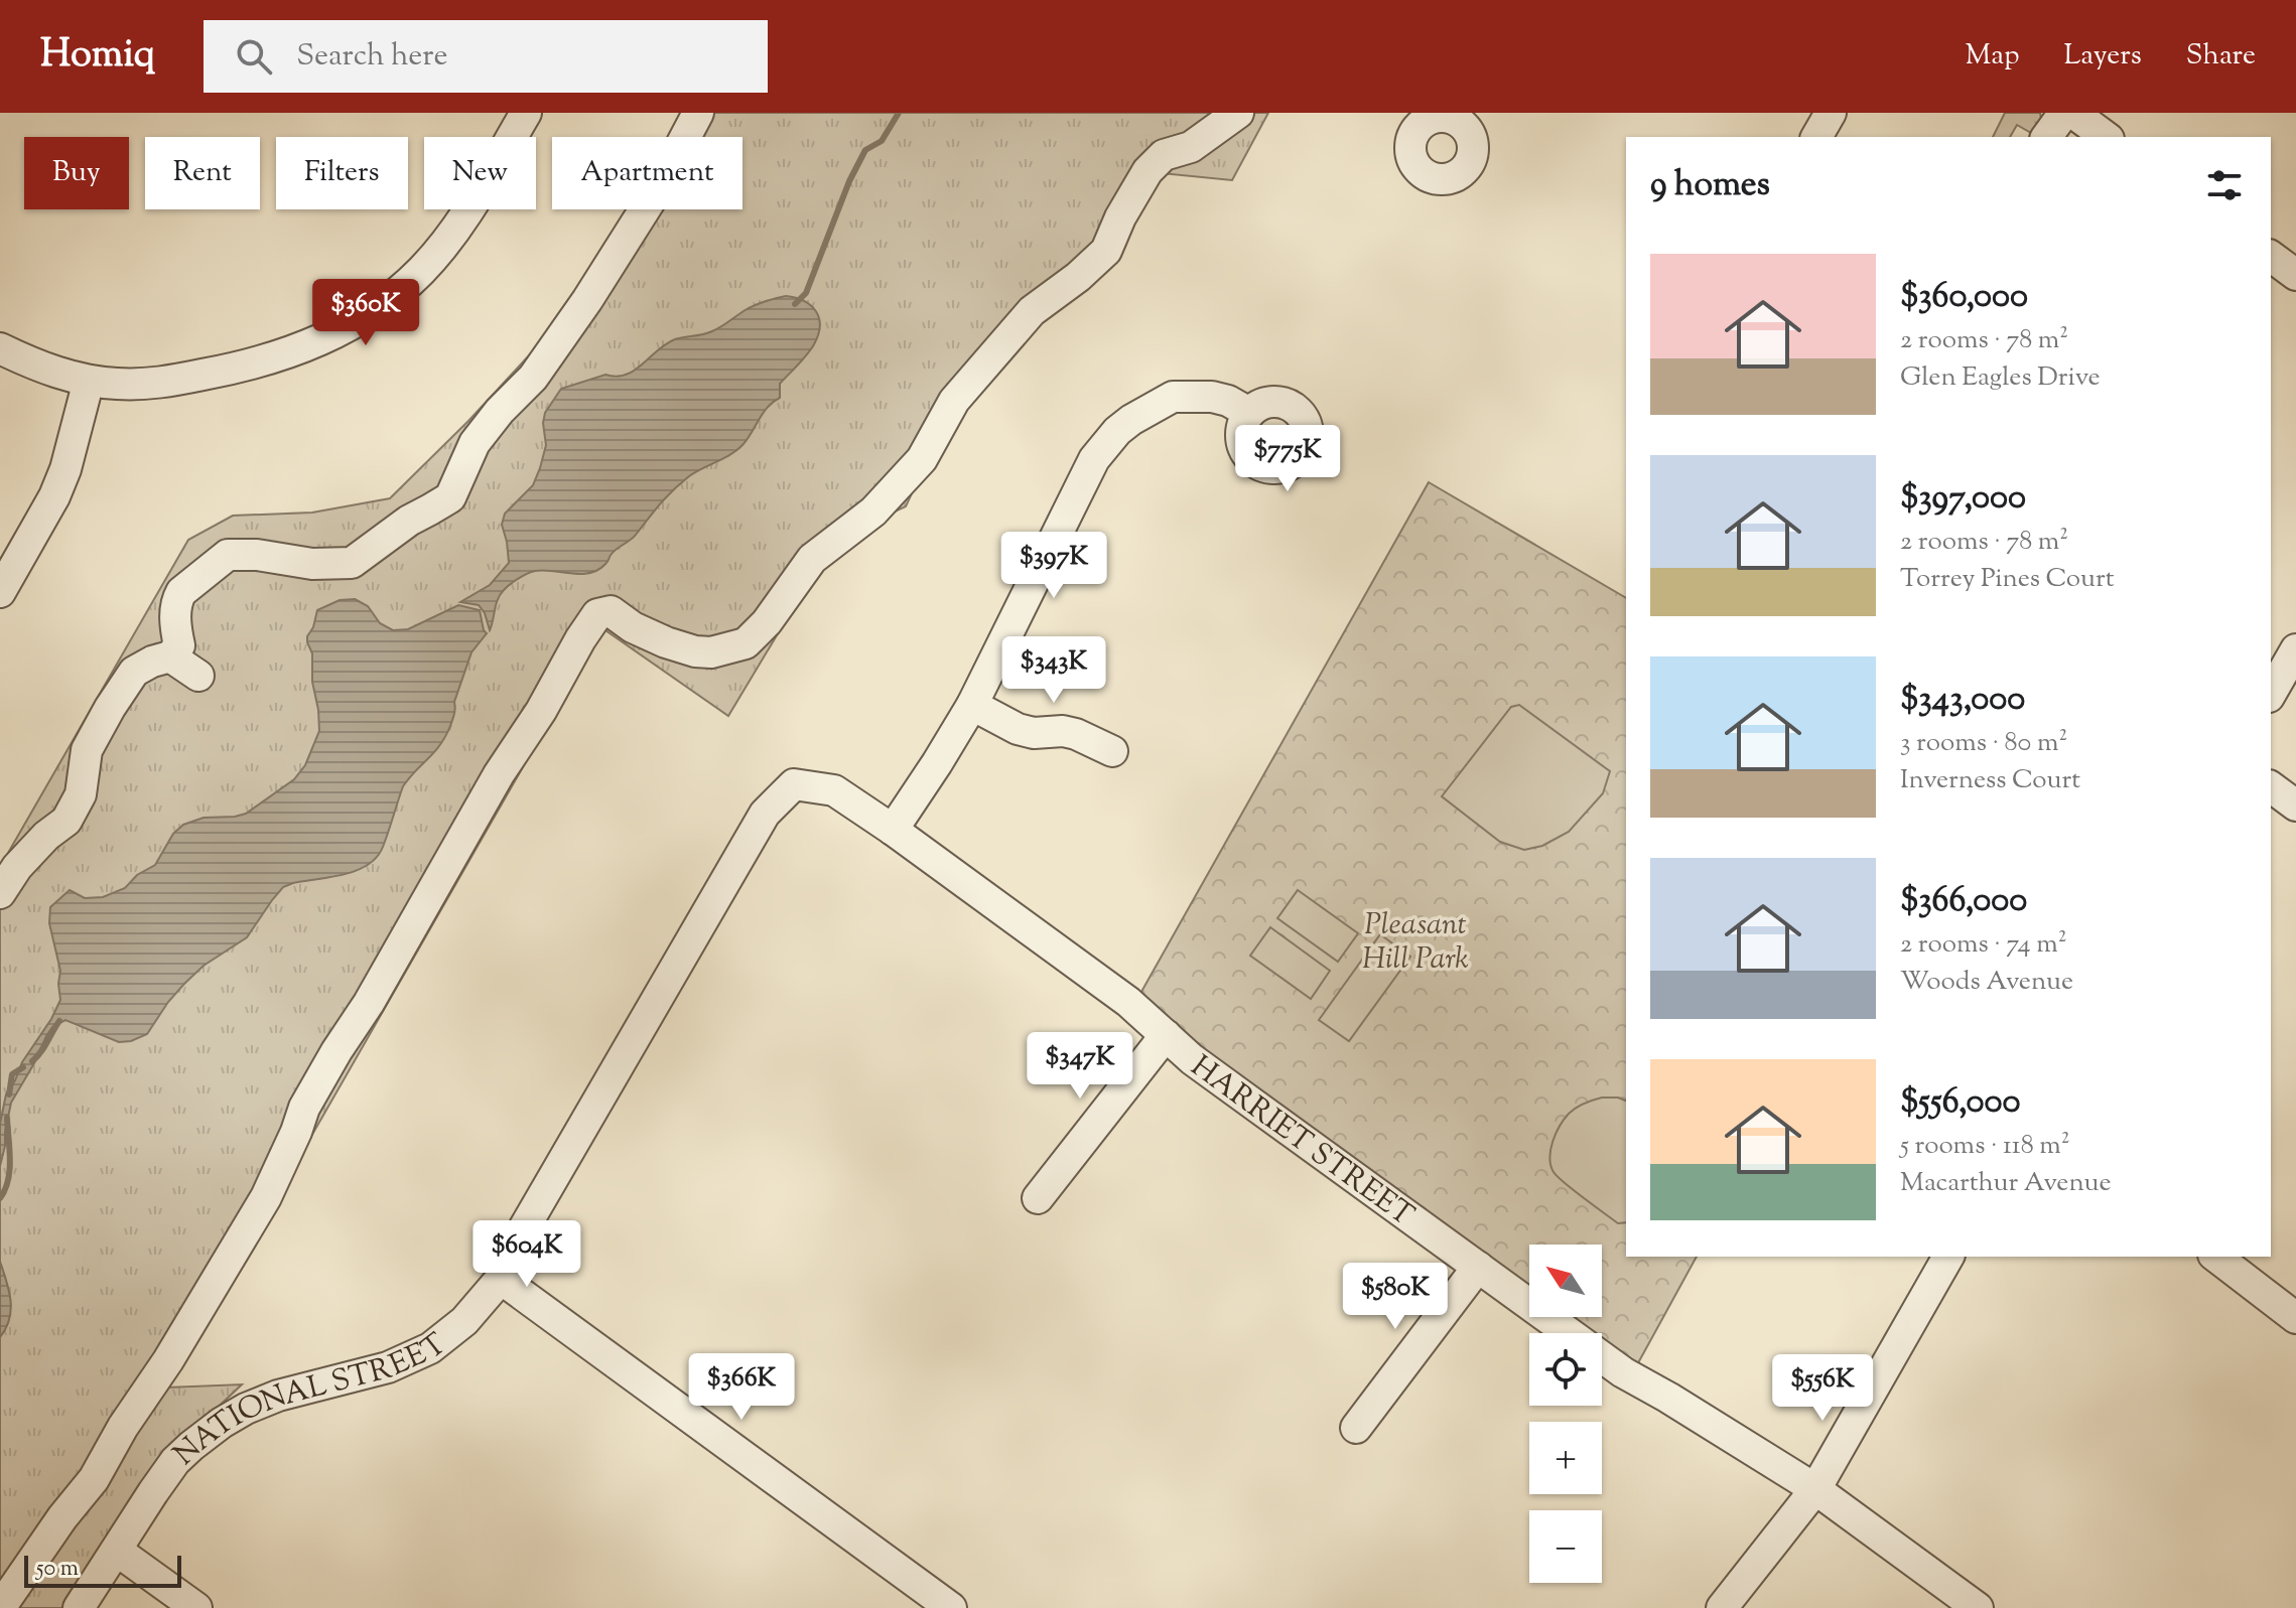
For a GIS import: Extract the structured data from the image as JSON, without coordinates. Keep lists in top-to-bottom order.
{
  "streets": {
    "street": ["HARRIET STREET", "NATIONAL STREET"]
  },
  "crossings": [
    ["HARRIET STREET", "NATIONAL STREET"]
  ],
  "parks": ["Pleasant Hill Park"],
  "scale_bar": "50 m",
  "north": "top left",
  "page": {
    "header": "Homiq",
    "search": "Search here",
    "nav": ["Map", "Layers", "Share"],
    "chip": [
      "Buy",
      "Rent",
      "Filters",
      "New",
      "Apartment"
    ],
    "heading": "9 homes",
    "list": [
      {
        "name": "$360,000",
        "note": "2 rooms · 78 m² · Glen Eagles Drive"
      },
      {
        "name": "$397,000",
        "note": "2 rooms · 78 m² · Torrey Pines Court"
      },
      {
        "name": "$343,000",
        "note": "3 rooms · 80 m² · Inverness Court"
      },
      {
        "name": "$366,000",
        "note": "2 rooms · 74 m² · Woods Avenue"
      },
      {
        "name": "$556,000",
        "note": "5 rooms · 118 m² · Macarthur Avenue"
      }
    ],
    "price": [
      "$360K",
      "$775K",
      "$397K",
      "$343K",
      "$347K",
      "$604K",
      "$580K",
      "$366K",
      "$556K"
    ],
    "map_buttons": ["+", "−"],
    "scale": "50 m"
  }
}
